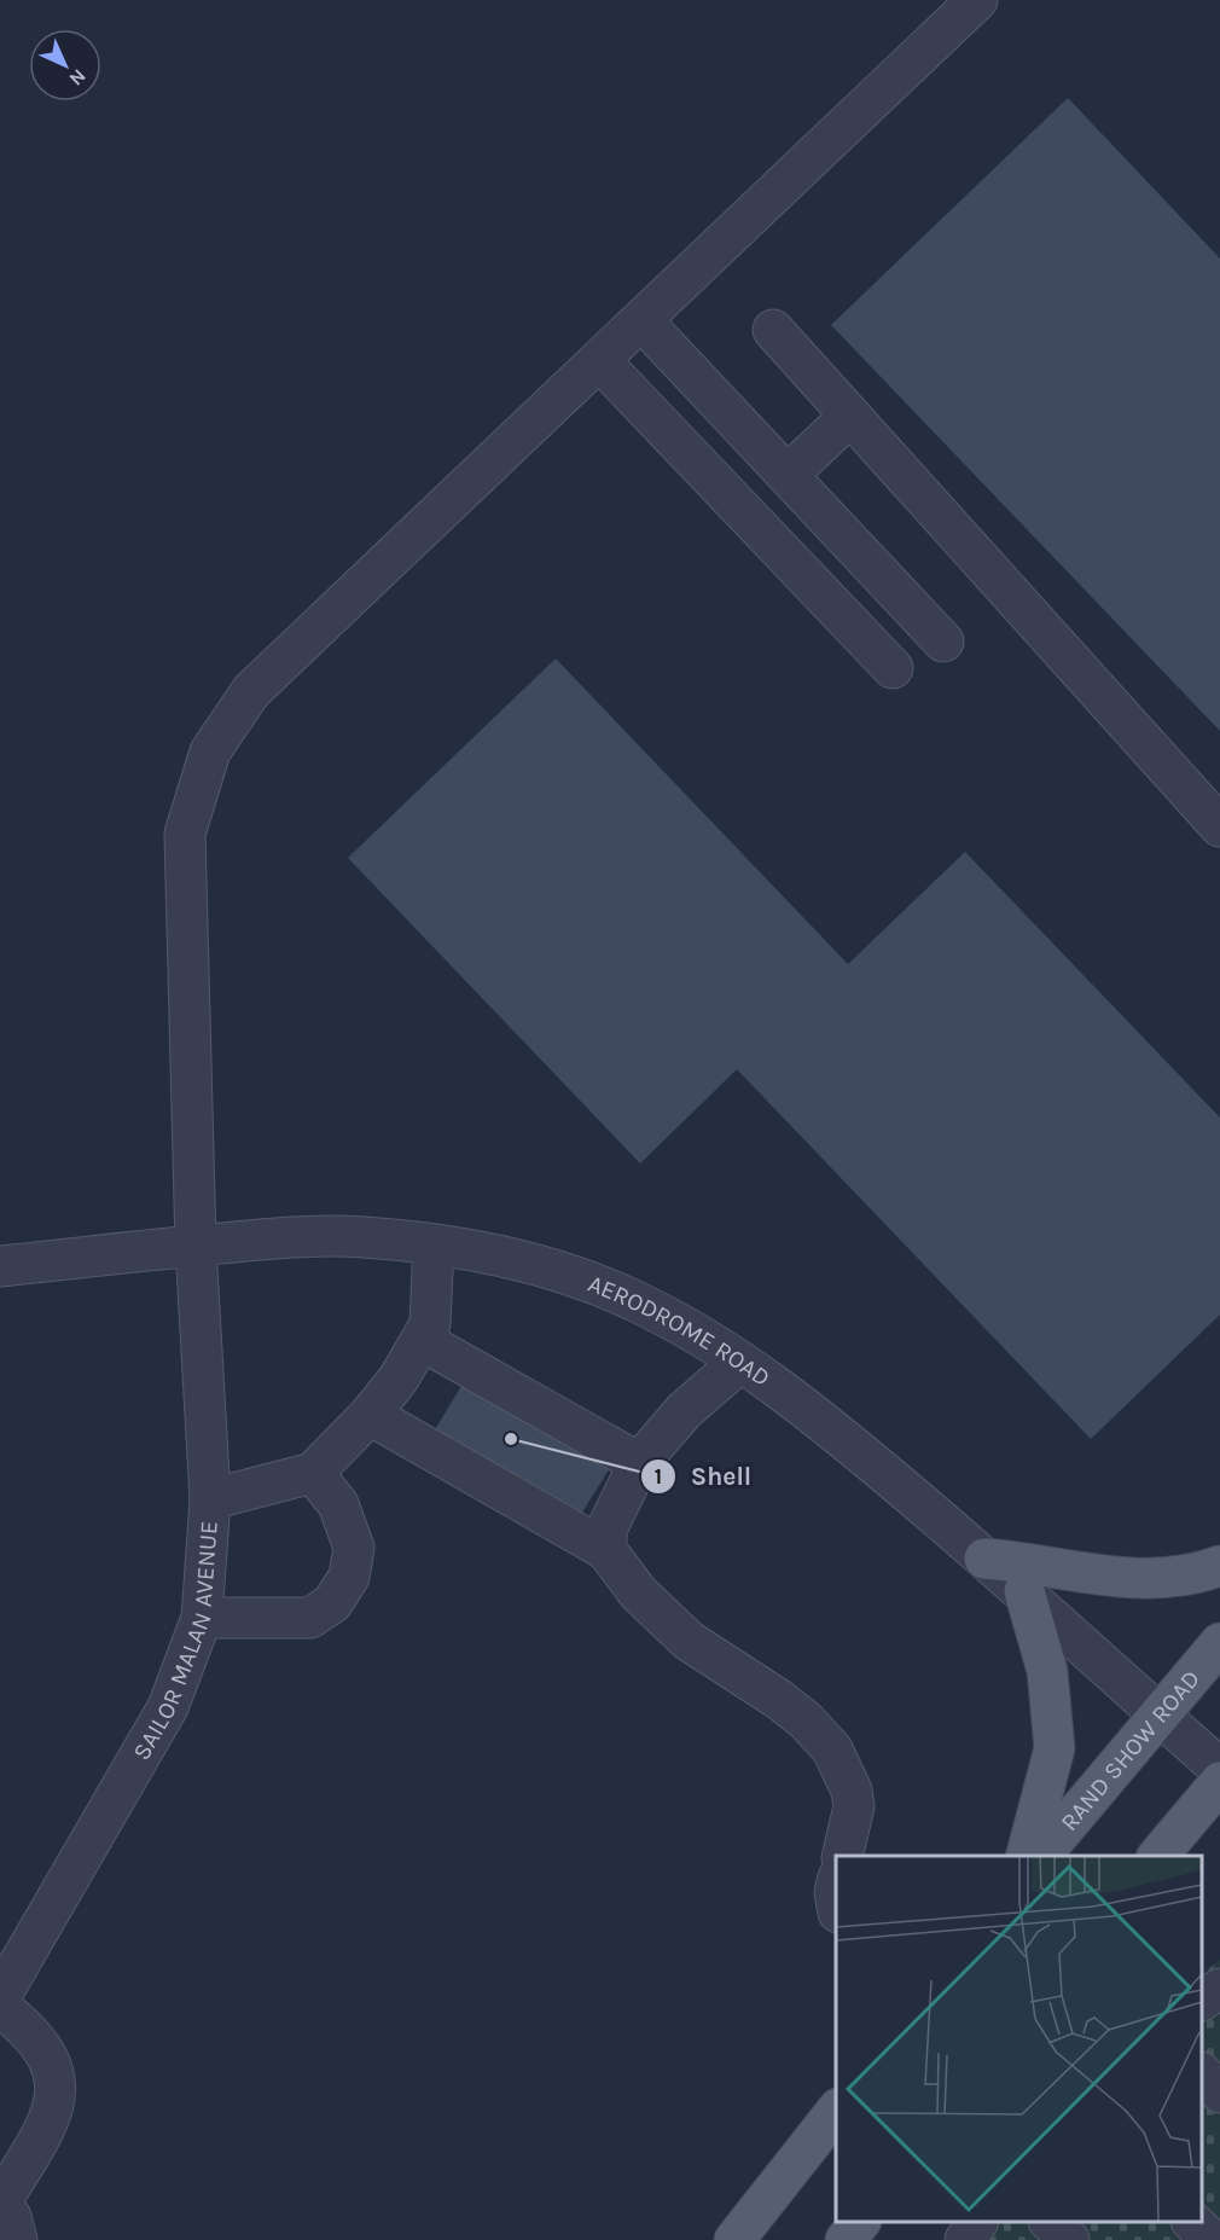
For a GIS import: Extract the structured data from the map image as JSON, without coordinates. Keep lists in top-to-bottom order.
{
  "streets": {
    "main road": ["RAND SHOW ROAD"],
    "street": ["AERODROME ROAD", "SAILOR MALAN AVENUE"]
  },
  "crossings": [
    ["AERODROME ROAD", "SAILOR MALAN AVENUE"],
    ["AERODROME ROAD", "RAND SHOW ROAD"]
  ],
  "places": ["Shell"],
  "north": "bottom right"
}
